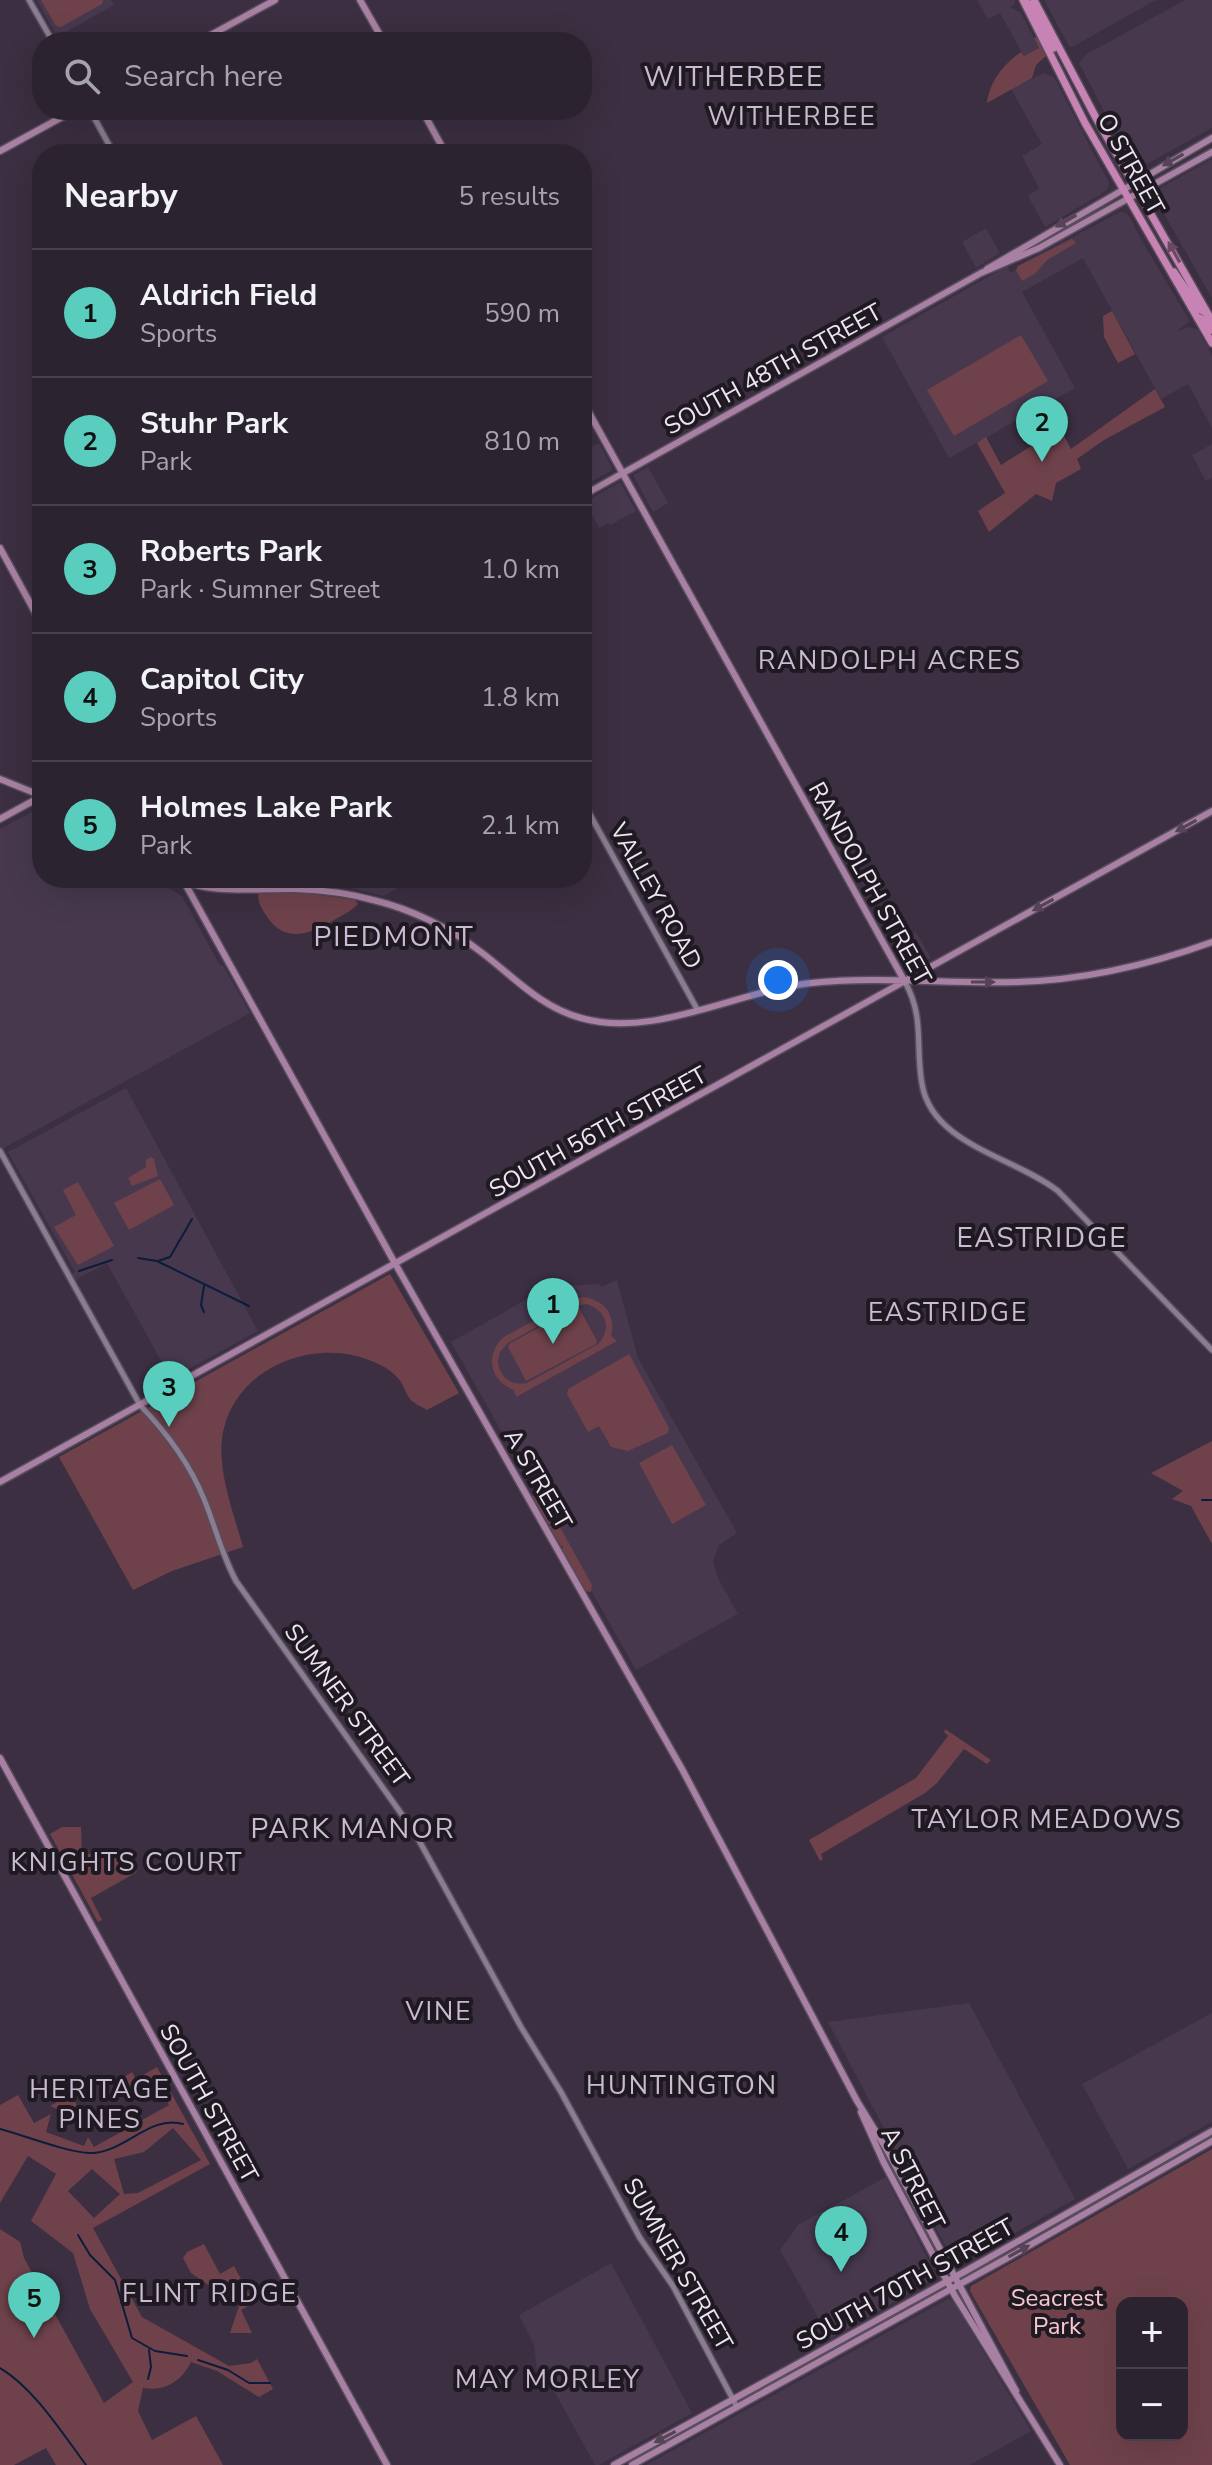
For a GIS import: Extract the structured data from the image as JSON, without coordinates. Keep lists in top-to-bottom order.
{
  "streets": {
    "main road": [
      "O STREET",
      "SOUTH 48TH STREET",
      "RANDOLPH STREET",
      "SOUTH 56TH STREET",
      "A STREET",
      "SOUTH STREET",
      "SOUTH 70TH STREET"
    ],
    "street": ["VALLEY ROAD", "SUMNER STREET"]
  },
  "crossings": [
    ["O STREET", "SOUTH 48TH STREET"],
    ["SOUTH 48TH STREET", "RANDOLPH STREET"],
    ["RANDOLPH STREET", "SOUTH 56TH STREET"],
    ["SOUTH 56TH STREET", "A STREET"],
    ["SOUTH 56TH STREET", "SUMNER STREET"],
    ["A STREET", "SOUTH 70TH STREET"],
    ["SUMNER STREET", "SOUTH 70TH STREET"]
  ],
  "districts": [
    "WITHERBEE",
    "WITHERBEE",
    "RANDOLPH ACRES",
    "PIEDMONT",
    "EASTRIDGE",
    "EASTRIDGE",
    "TAYLOR MEADOWS",
    "PARK MANOR",
    "KNIGHTS COURT",
    "VINE",
    "HUNTINGTON",
    "HERITAGE PINES",
    "FLINT RIDGE",
    "MAY MORLEY"
  ],
  "parks": ["Seacrest Park"],
  "page": {
    "search": "Search here",
    "heading": ["Nearby", "5 results"],
    "list": [
      {
        "mark": "1",
        "name": "Aldrich Field",
        "note": "Sports",
        "value": "590 m"
      },
      {
        "mark": "2",
        "name": "Stuhr Park",
        "note": "Park",
        "value": "810 m"
      },
      {
        "mark": "3",
        "name": "Roberts Park",
        "note": "Park · Sumner Street",
        "value": "1.0 km"
      },
      {
        "mark": "4",
        "name": "Capitol City",
        "note": "Sports",
        "value": "1.8 km"
      },
      {
        "mark": "5",
        "name": "Holmes Lake Park",
        "note": "Park",
        "value": "2.1 km"
      }
    ],
    "pins": [
      "2",
      "1",
      "3",
      "4",
      "5"
    ],
    "map_buttons": ["+", "−"]
  }
}
